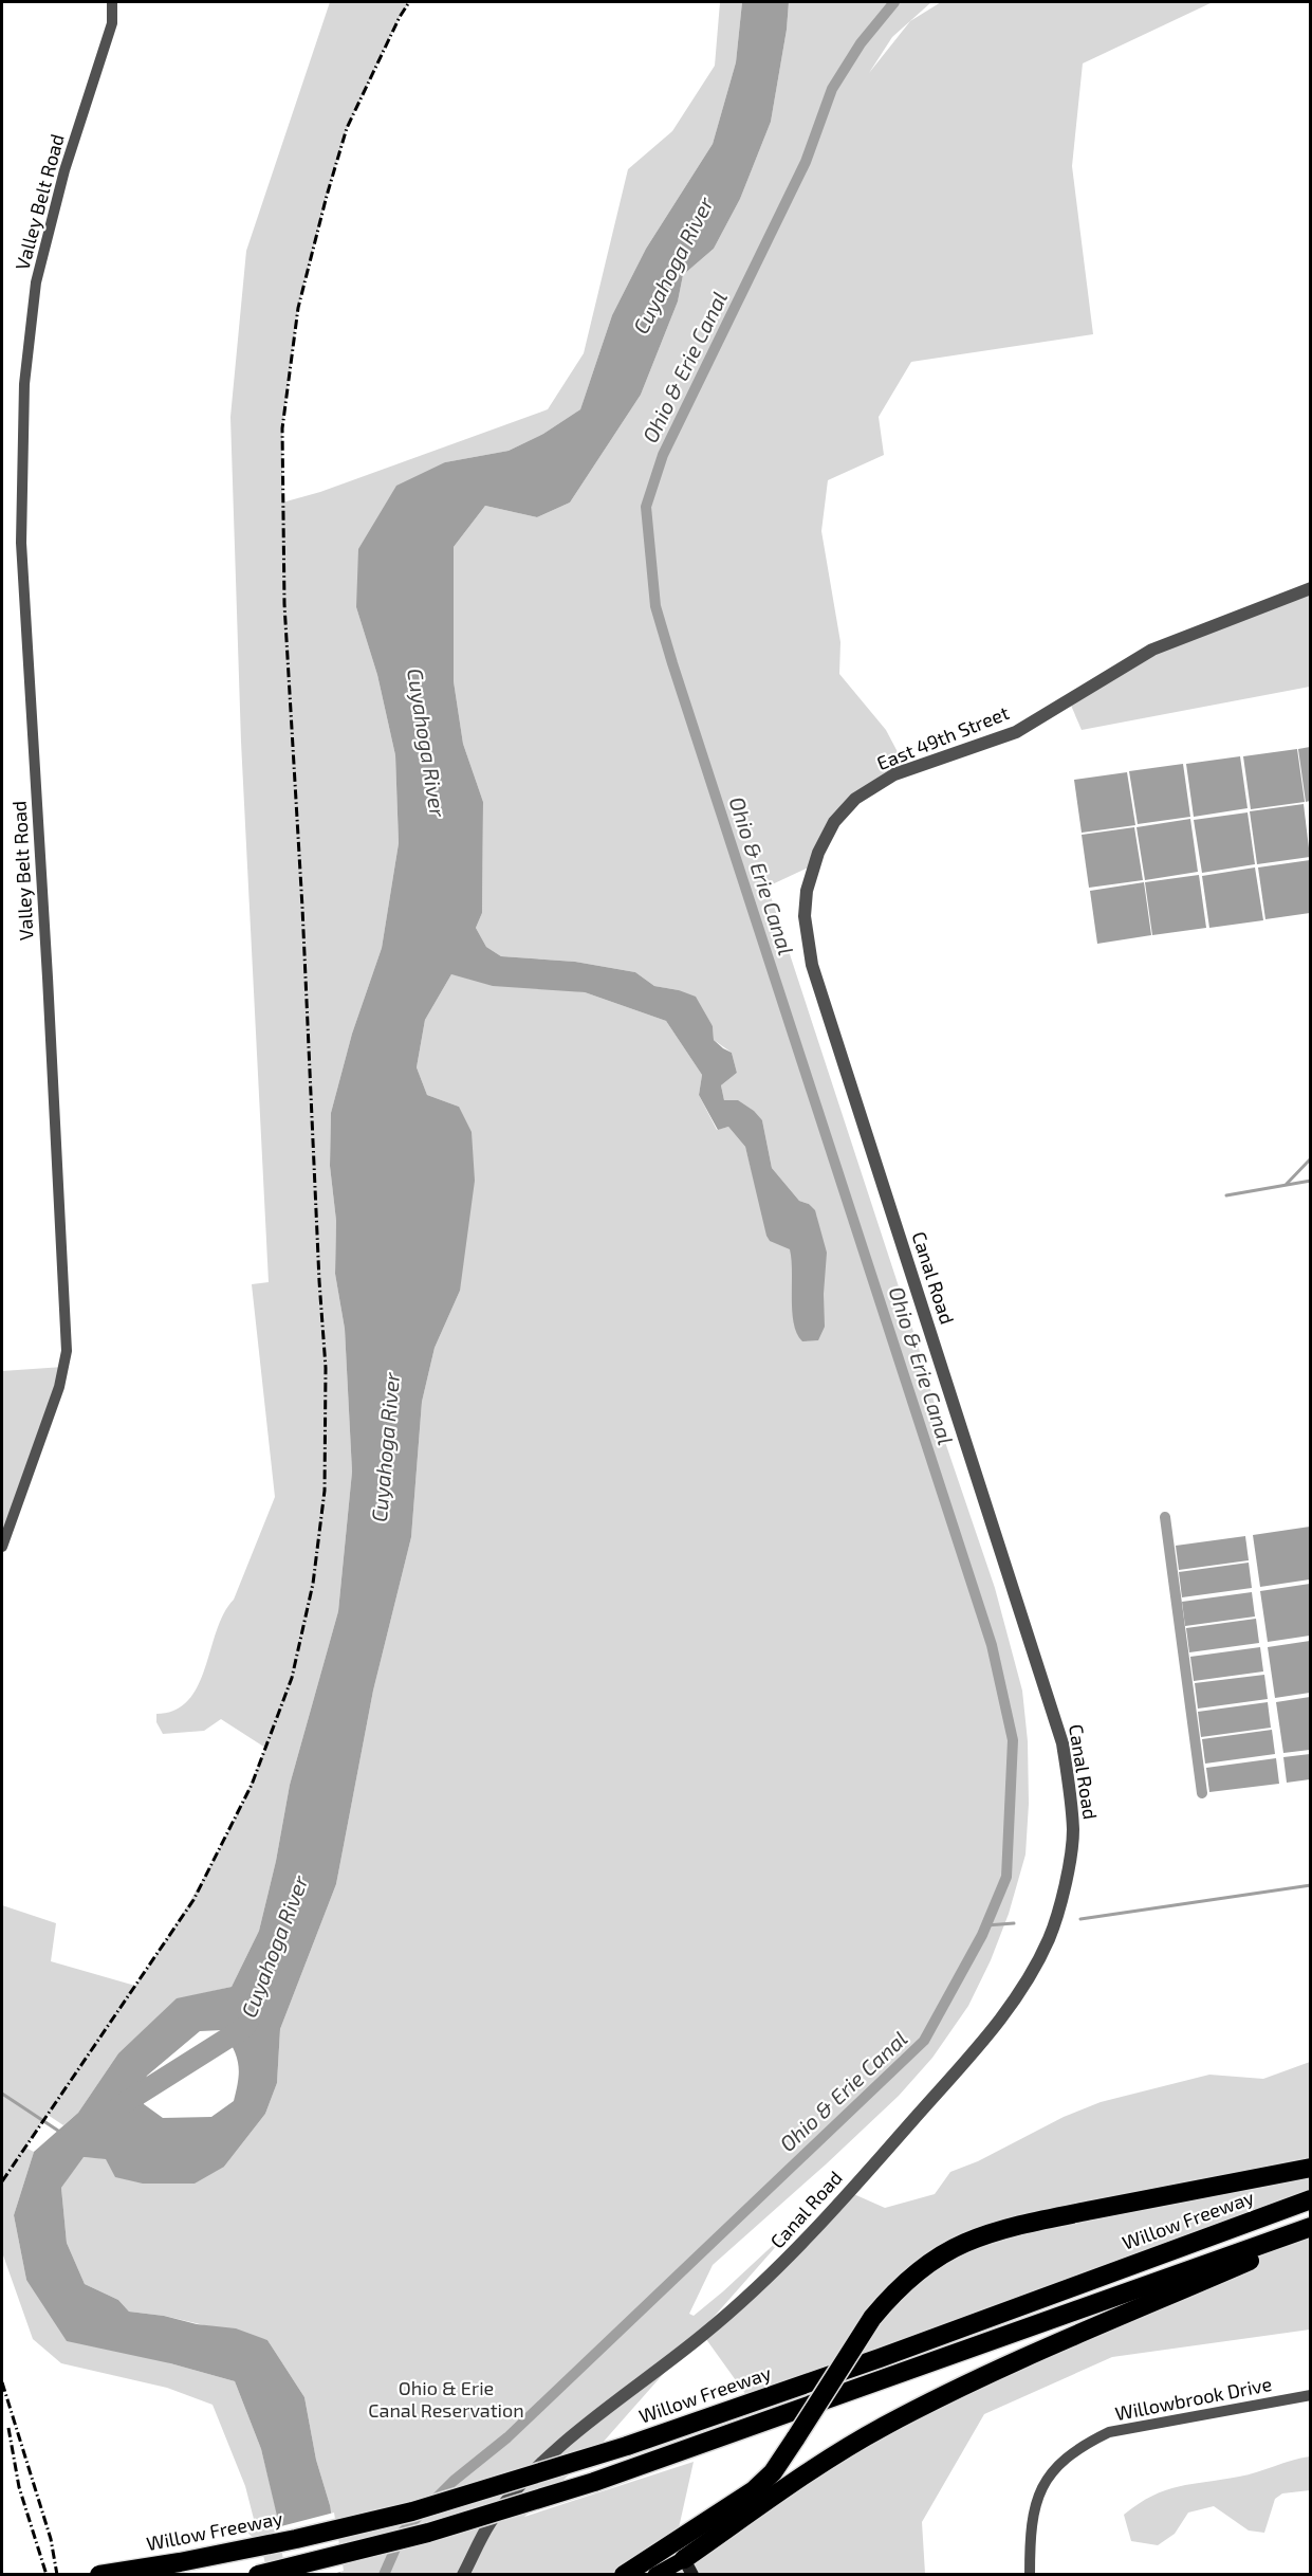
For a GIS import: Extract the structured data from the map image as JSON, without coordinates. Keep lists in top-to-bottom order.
{
  "streets": {
    "highway": ["Willow Freeway"],
    "street": [
      "Valley Belt Road",
      "East 49th Street",
      "Canal Road",
      "Willowbrook Drive"
    ]
  },
  "crossings": [
    ["East 49th Street", "Canal Road"]
  ],
  "water": ["Cuyahoga River", "Ohio & Erie Canal"],
  "parks": ["Ohio & Erie Canal Reservation"]
}
